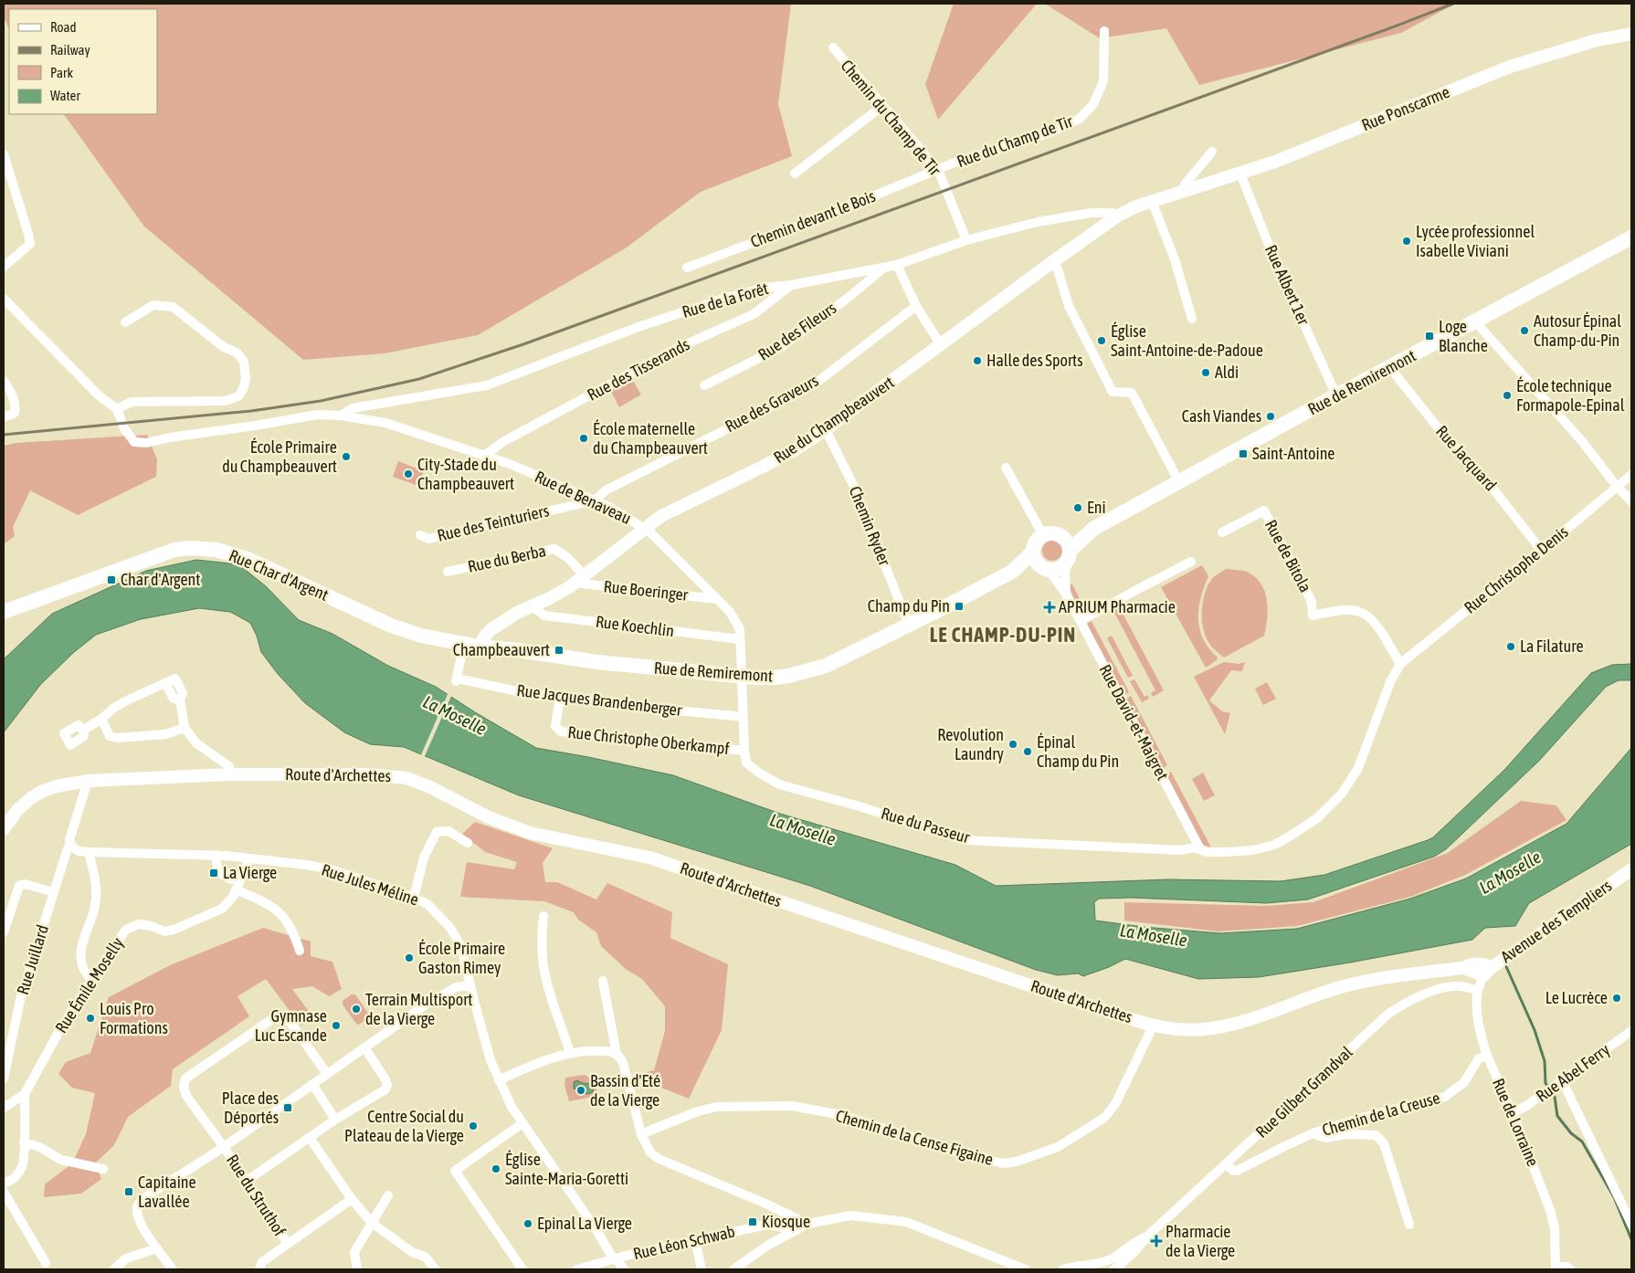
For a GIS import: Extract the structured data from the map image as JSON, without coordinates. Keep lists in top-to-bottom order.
{
  "streets": {
    "main road": ["Rue de Remiremont", "Rue Char d'Argent"],
    "street": [
      "Rue Ponscarme",
      "Chemin du Champ de Tir",
      "Rue du Champ de Tir",
      "Chemin devant le Bois",
      "Rue Albert 1er",
      "Rue de la Forêt",
      "Rue des Fileurs",
      "Rue des Tisserands",
      "Rue des Graveurs",
      "Rue du Champbeauvert",
      "Rue Jacquard",
      "Rue de Benaveau",
      "Rue des Teinturiers",
      "Chemin Ryder",
      "Rue de Bitola",
      "Rue du Berba",
      "Rue Christophe Denis",
      "Rue Boeringer",
      "Rue Koechlin",
      "Rue Jacques Brandenberger",
      "Rue David-et-Maigret",
      "Rue Christophe Oberkampf",
      "Route d'Archettes",
      "Rue du Passeur",
      "Rue Jules Méline",
      "Avenue des Templiers",
      "Rue Juillard",
      "Rue Émile Moselly",
      "Rue Abel Ferry",
      "Rue Gilbert Grandval",
      "Chemin de la Creuse",
      "Rue de Lorraine",
      "Chemin de la Cense Figaine",
      "Rue du Struthof",
      "Rue Léon Schwab"
    ]
  },
  "crossings": [
    ["Rue Ponscarme", "Rue Albert 1er"],
    ["Rue Ponscarme", "Rue du Champbeauvert"],
    ["Chemin du Champ de Tir", "Rue du Champ de Tir"],
    ["Chemin du Champ de Tir", "Chemin devant le Bois"],
    ["Chemin du Champ de Tir", "Rue de la Forêt"],
    ["Rue du Champ de Tir", "Chemin devant le Bois"],
    ["Rue Albert 1er", "Rue de Remiremont"],
    ["Rue de la Forêt", "Rue des Fileurs"],
    ["Rue de la Forêt", "Rue des Tisserands"],
    ["Rue de la Forêt", "Rue du Champbeauvert"],
    ["Rue de la Forêt", "Rue de Benaveau"],
    ["Rue des Tisserands", "Rue de Benaveau"],
    ["Rue de Remiremont", "Rue du Champbeauvert"],
    ["Rue de Remiremont", "Rue Jacquard"],
    ["Rue de Remiremont", "Rue de Benaveau"],
    ["Rue de Remiremont", "Chemin Ryder"],
    ["Rue de Remiremont", "Rue Char d'Argent"],
    ["Rue de Remiremont", "Rue Jacques Brandenberger"],
    ["Rue de Remiremont", "Rue David-et-Maigret"],
    ["Rue de Remiremont", "Rue du Passeur"],
    ["Rue des Graveurs", "Rue de Benaveau"],
    ["Rue des Graveurs", "Rue des Teinturiers"],
    ["Rue du Champbeauvert", "Rue de Benaveau"],
    ["Rue du Champbeauvert", "Chemin Ryder"],
    ["Rue du Champbeauvert", "Rue du Berba"],
    ["Rue du Champbeauvert", "Rue Boeringer"],
    ["Rue du Champbeauvert", "Rue Koechlin"],
    ["Rue du Champbeauvert", "Rue Jacques Brandenberger"],
    ["Rue Jacquard", "Rue Christophe Denis"],
    ["Rue de Benaveau", "Rue des Teinturiers"],
    ["Rue de Benaveau", "Rue Boeringer"],
    ["Rue de Benaveau", "Rue Koechlin"],
    ["Rue de Benaveau", "Rue du Passeur"],
    ["Rue de Bitola", "Rue Christophe Denis"],
    ["Rue de Bitola", "Rue du Passeur"],
    ["Rue du Berba", "Rue Boeringer"],
    ["Rue Christophe Denis", "Rue du Passeur"],
    ["Rue Jacques Brandenberger", "Rue Christophe Oberkampf"],
    ["Rue Jacques Brandenberger", "Rue du Passeur"],
    ["Rue David-et-Maigret", "Rue du Passeur"],
    ["Rue Christophe Oberkampf", "Rue du Passeur"],
    ["Route d'Archettes", "Avenue des Templiers"],
    ["Route d'Archettes", "Rue de Lorraine"],
    ["Route d'Archettes", "Chemin de la Cense Figaine"],
    ["Rue Jules Méline", "Rue Juillard"],
    ["Rue Jules Méline", "Rue Émile Moselly"],
    ["Rue Jules Méline", "Rue du Struthof"],
    ["Rue Jules Méline", "Rue Léon Schwab"],
    ["Avenue des Templiers", "Rue de Lorraine"],
    ["Rue Abel Ferry", "Rue de Lorraine"],
    ["Rue Gilbert Grandval", "Chemin de la Creuse"],
    ["Rue Gilbert Grandval", "Rue de Lorraine"],
    ["Chemin de la Creuse", "Rue de Lorraine"]
  ],
  "districts": ["LE CHAMP-DU-PIN"],
  "water": ["La Moselle"],
  "places": {
    "other": [
      "Lycée professionnel Isabelle Viviani",
      "Autosur Épinal Champ-du-Pin",
      "Église Saint-Antoine-de-Padoue",
      "Halle des Sports",
      "Aldi",
      "École technique Formapole-Epinal",
      "Cash Viandes",
      "École maternelle du Champbeauvert",
      "École Primaire du Champbeauvert",
      "City-Stade du Champbeauvert",
      "Eni",
      "La Filature",
      "Revolution Laundry",
      "Épinal Champ du Pin",
      "École Primaire Gaston Rimey",
      "Le Lucrèce",
      "Terrain Multisport de la Vierge",
      "Louis Pro Formations",
      "Gymnase Luc Escande",
      "Bassin d'Eté de la Vierge",
      "Centre Social du Plateau de la Vierge",
      "Église Sainte-Maria-Goretti",
      "Epinal La Vierge"
    ],
    "transit": [
      "Loge Blanche",
      "Saint-Antoine",
      "Char d'Argent",
      "Champ du Pin",
      "Champbeauvert",
      "La Vierge",
      "Place des Déportés",
      "Capitaine Lavallée",
      "Kiosque"
    ],
    "health": ["APRIUM Pharmacie", "Pharmacie de la Vierge"]
  },
  "legend": [
    "Road",
    "Railway",
    "Park",
    "Water"
  ]
}
